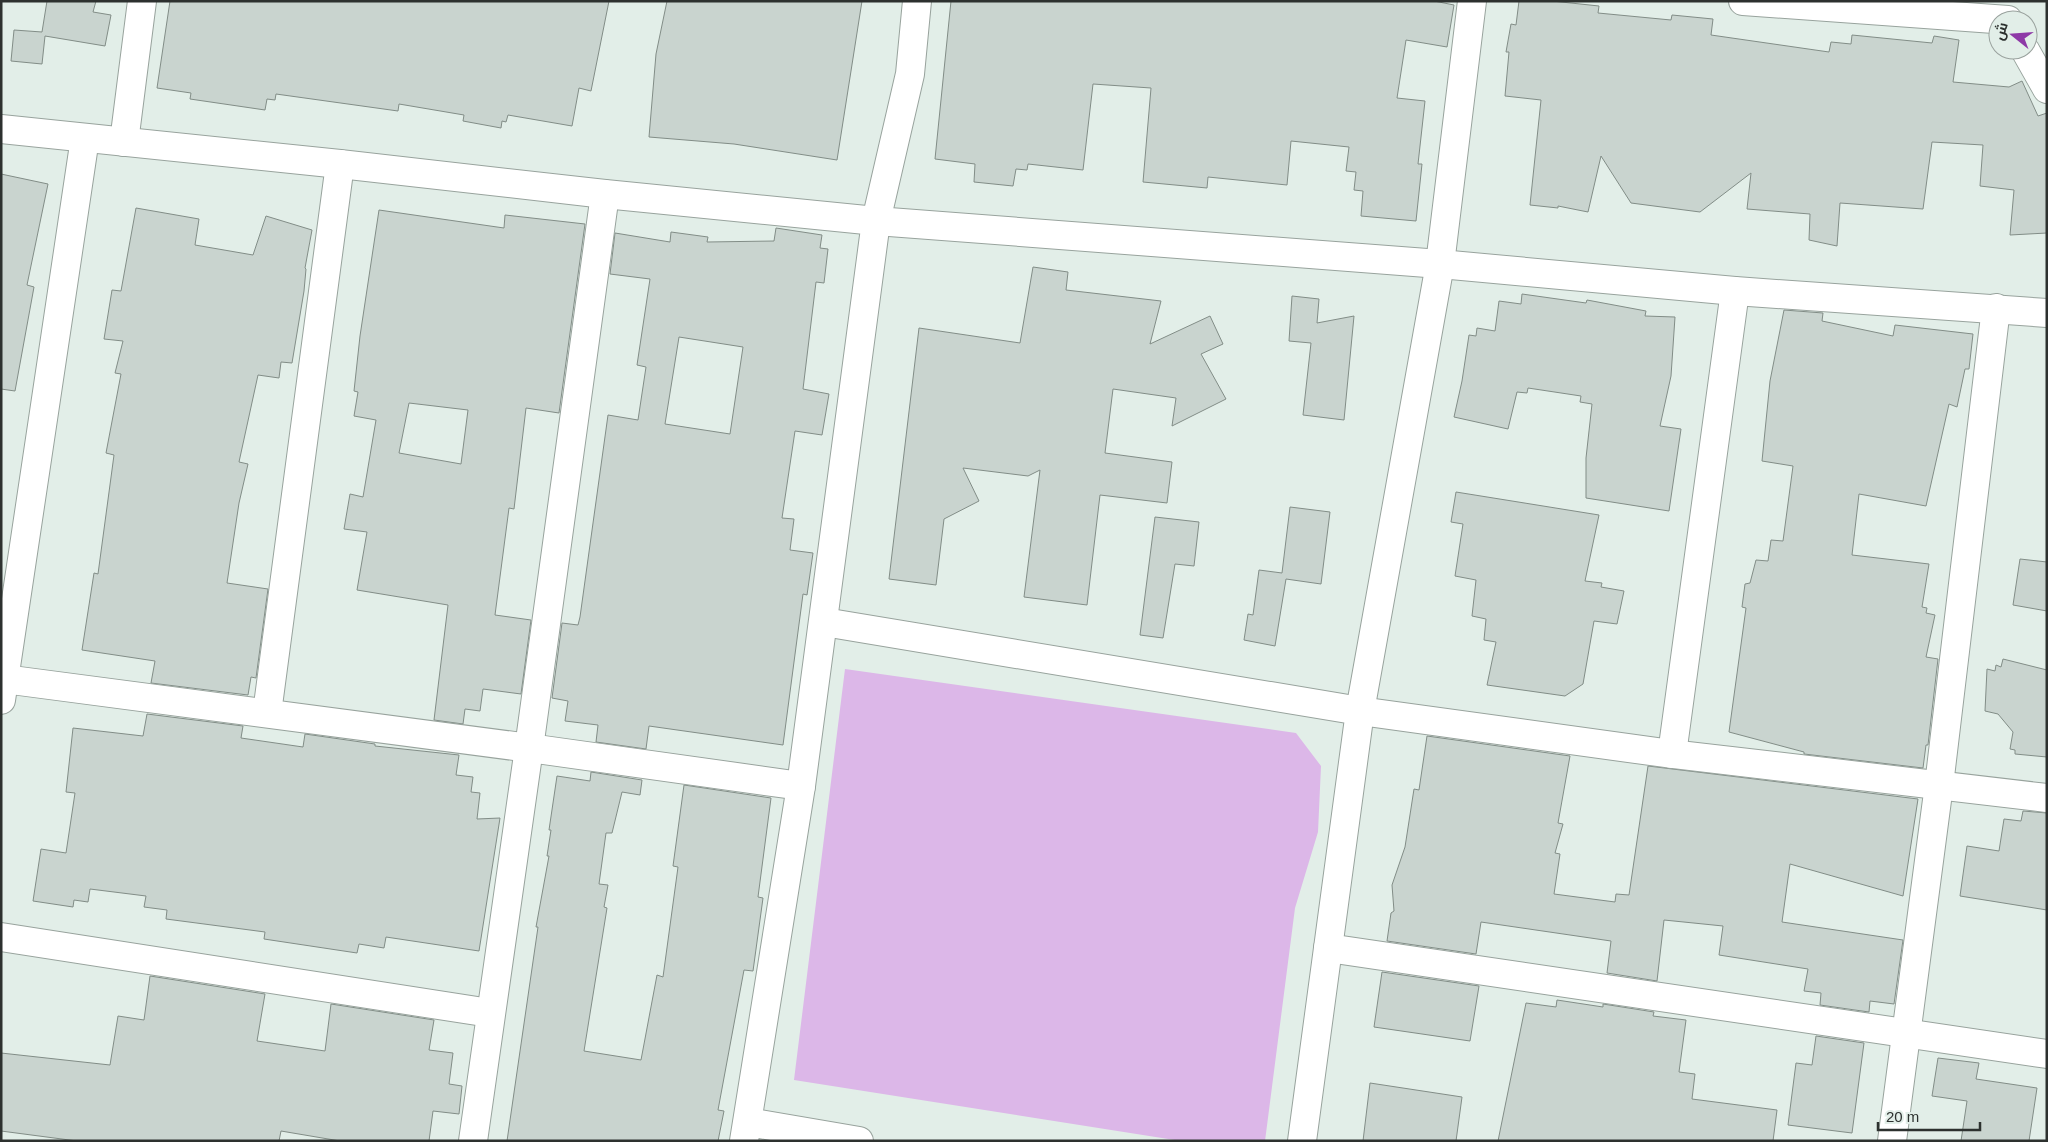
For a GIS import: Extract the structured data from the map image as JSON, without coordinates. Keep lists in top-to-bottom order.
{
  "scale_bar": "20 m",
  "north": "left"
}
